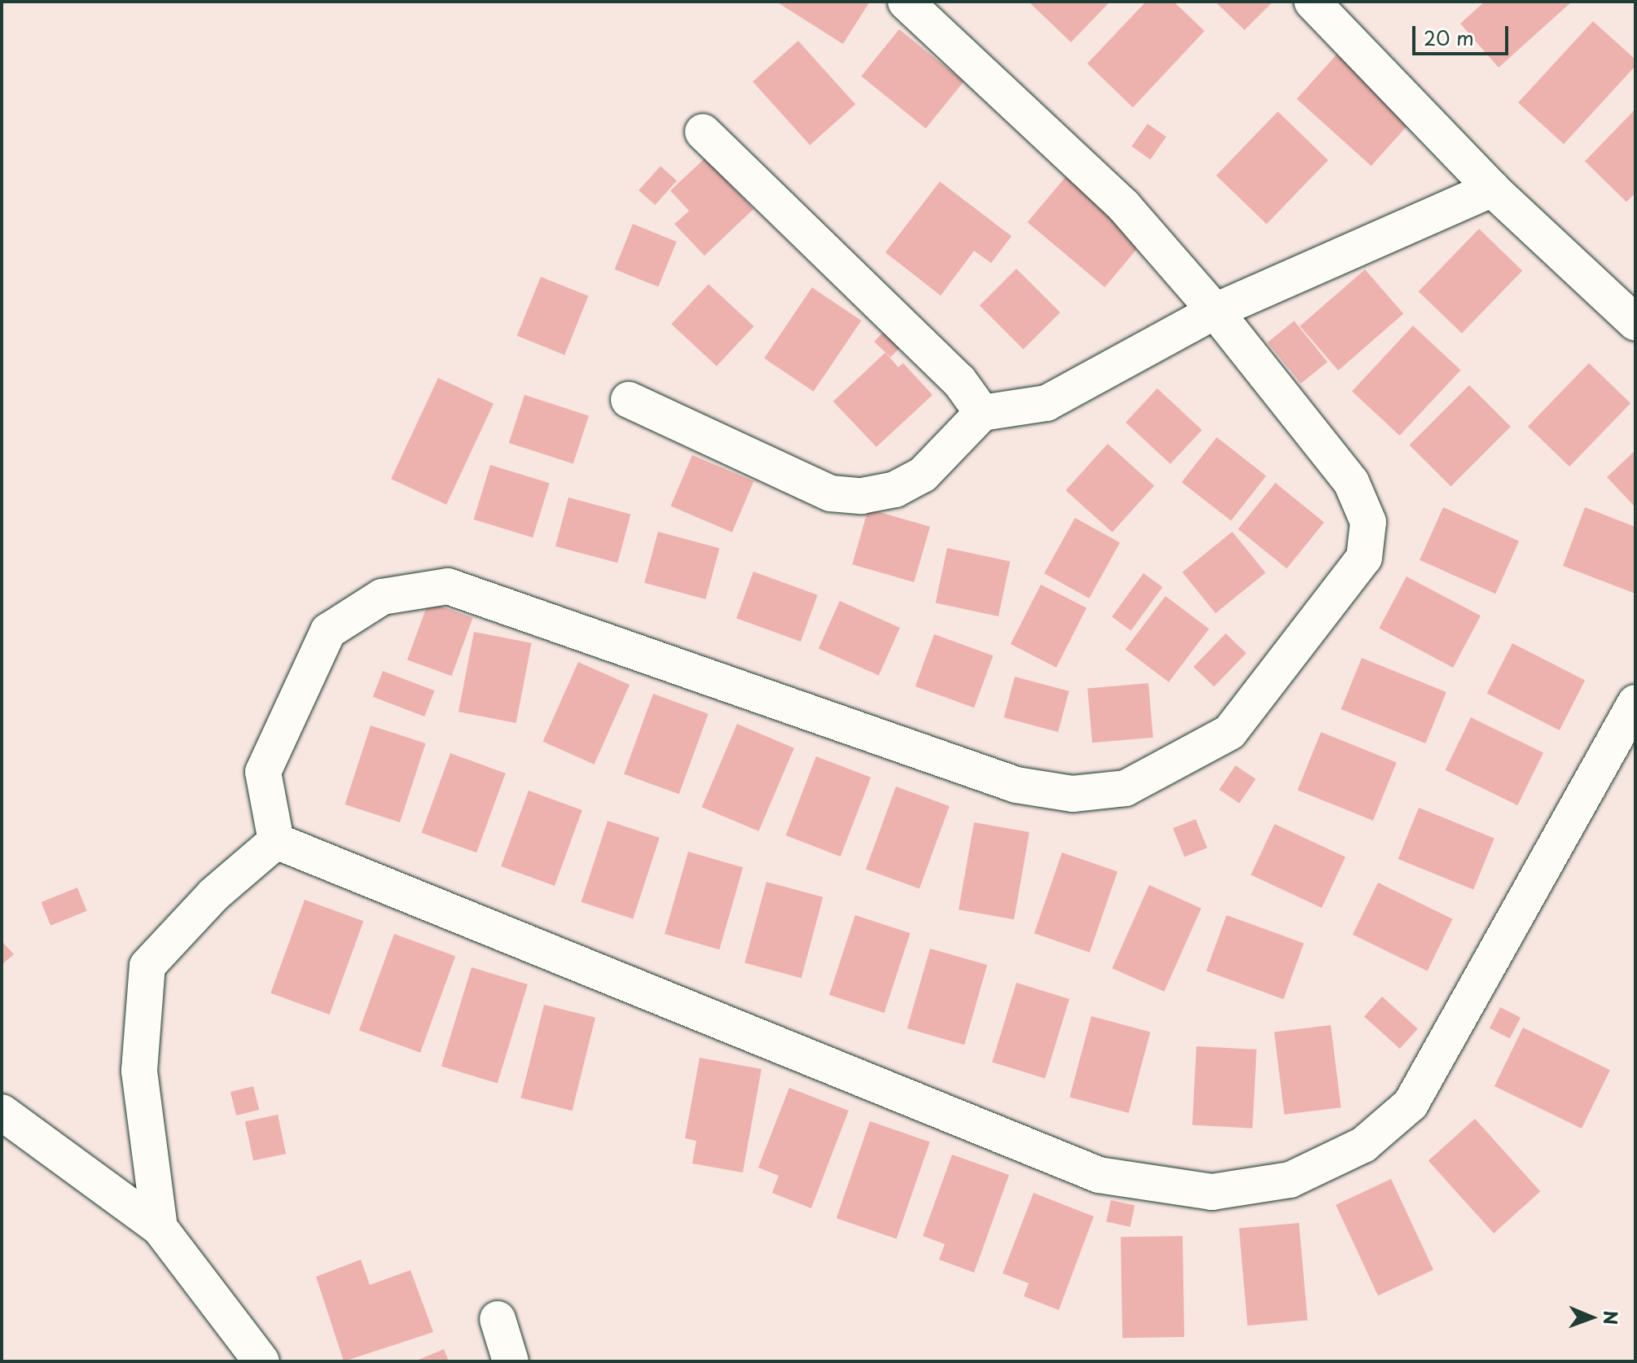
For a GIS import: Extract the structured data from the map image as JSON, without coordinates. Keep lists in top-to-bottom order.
{
  "scale_bar": "20 m",
  "north": "right"
}
